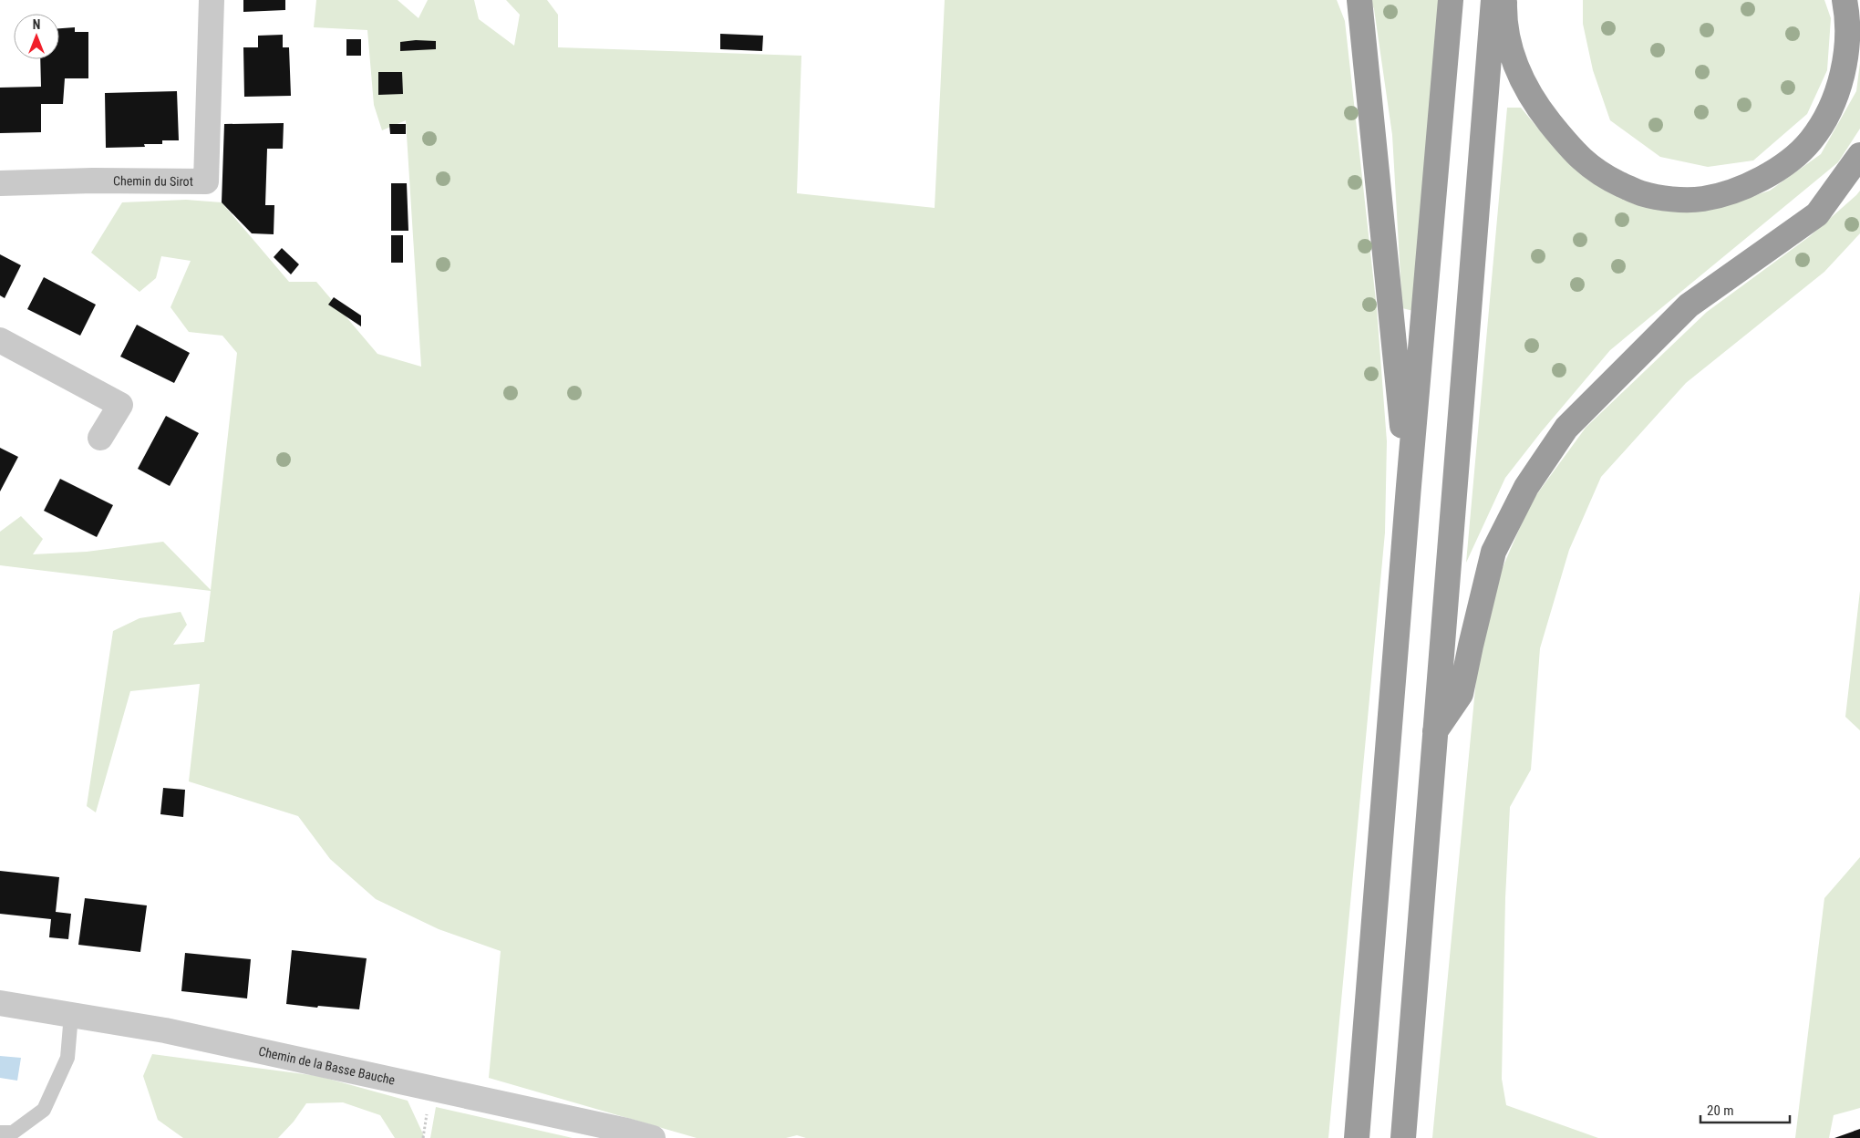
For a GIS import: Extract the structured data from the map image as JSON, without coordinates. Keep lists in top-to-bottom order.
{
  "streets": {
    "street": ["Chemin du Sirot", "Chemin de la Basse Bauche"]
  },
  "scale_bar": "20 m",
  "north": "top"
}
